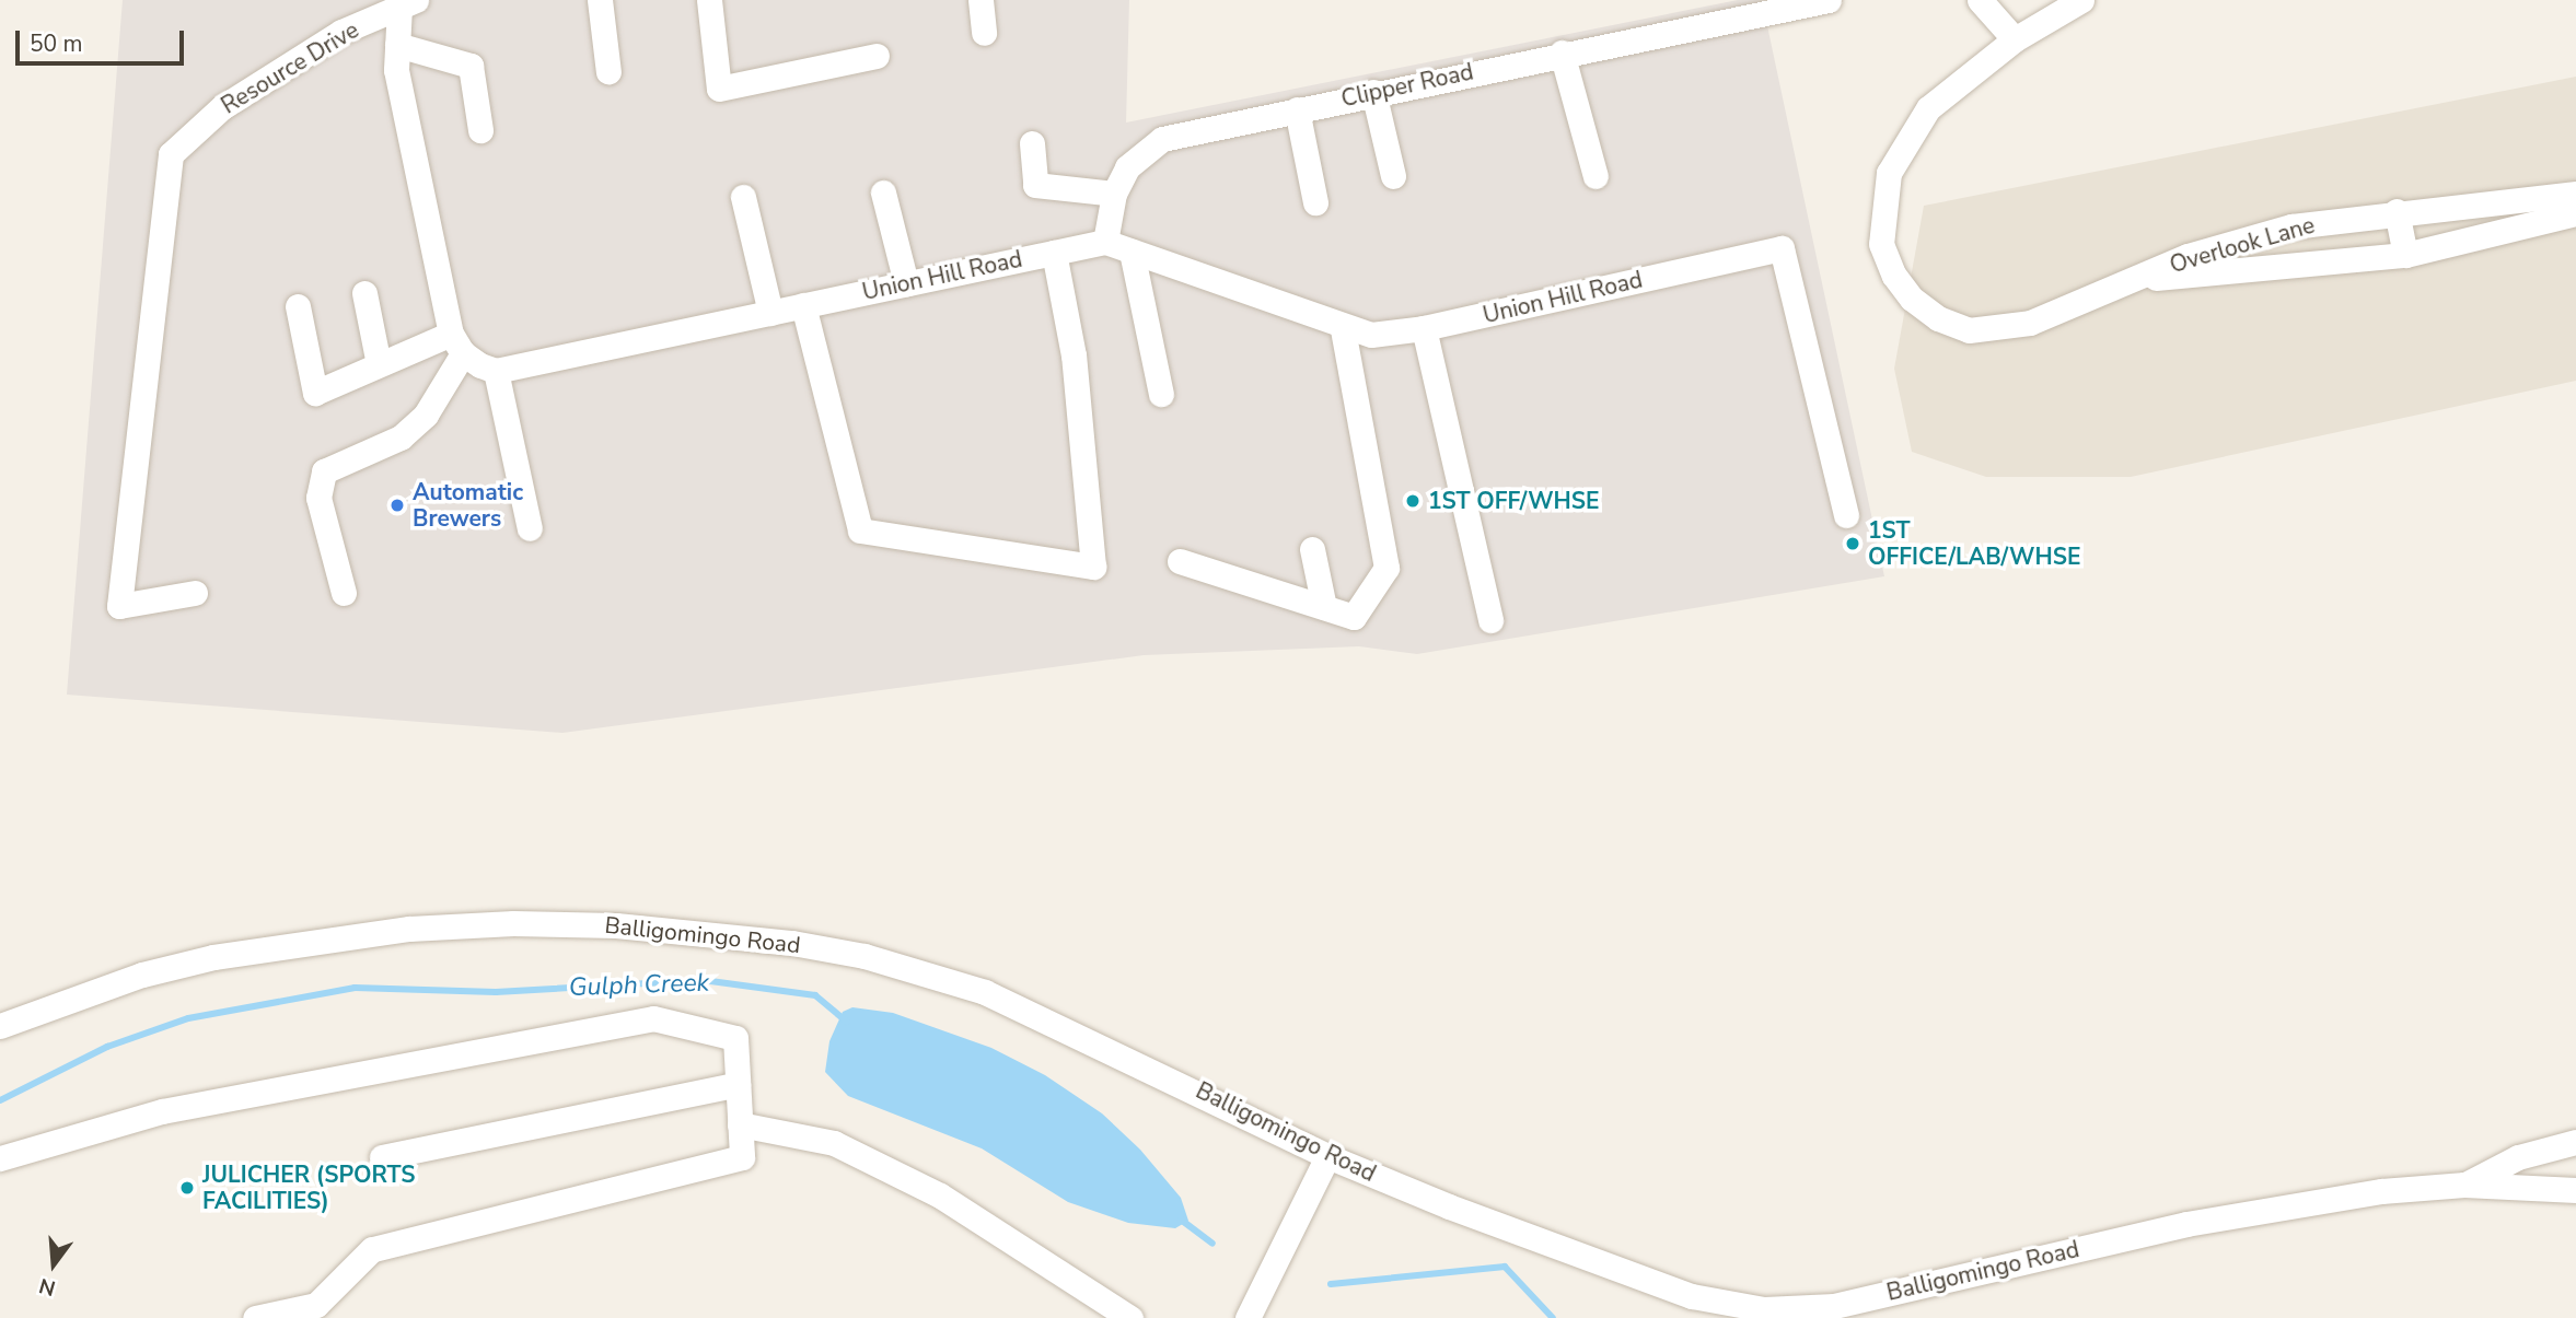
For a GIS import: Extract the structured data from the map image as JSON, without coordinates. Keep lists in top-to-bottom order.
{
  "streets": {
    "street": [
      "Resource Drive",
      "Clipper Road",
      "Overlook Lane",
      "Union Hill Road",
      "Balligomingo Road"
    ]
  },
  "crossings": [
    ["Clipper Road", "Union Hill Road"]
  ],
  "water": ["Gulph Creek"],
  "places": [
    "1ST OFF/WHSE",
    "Automatic Brewers",
    "1ST OFFICE/LAB/WHSE",
    "JULICHER (SPORTS FACILITIES)"
  ],
  "scale_bar": "50 m",
  "north": "bottom"
}
